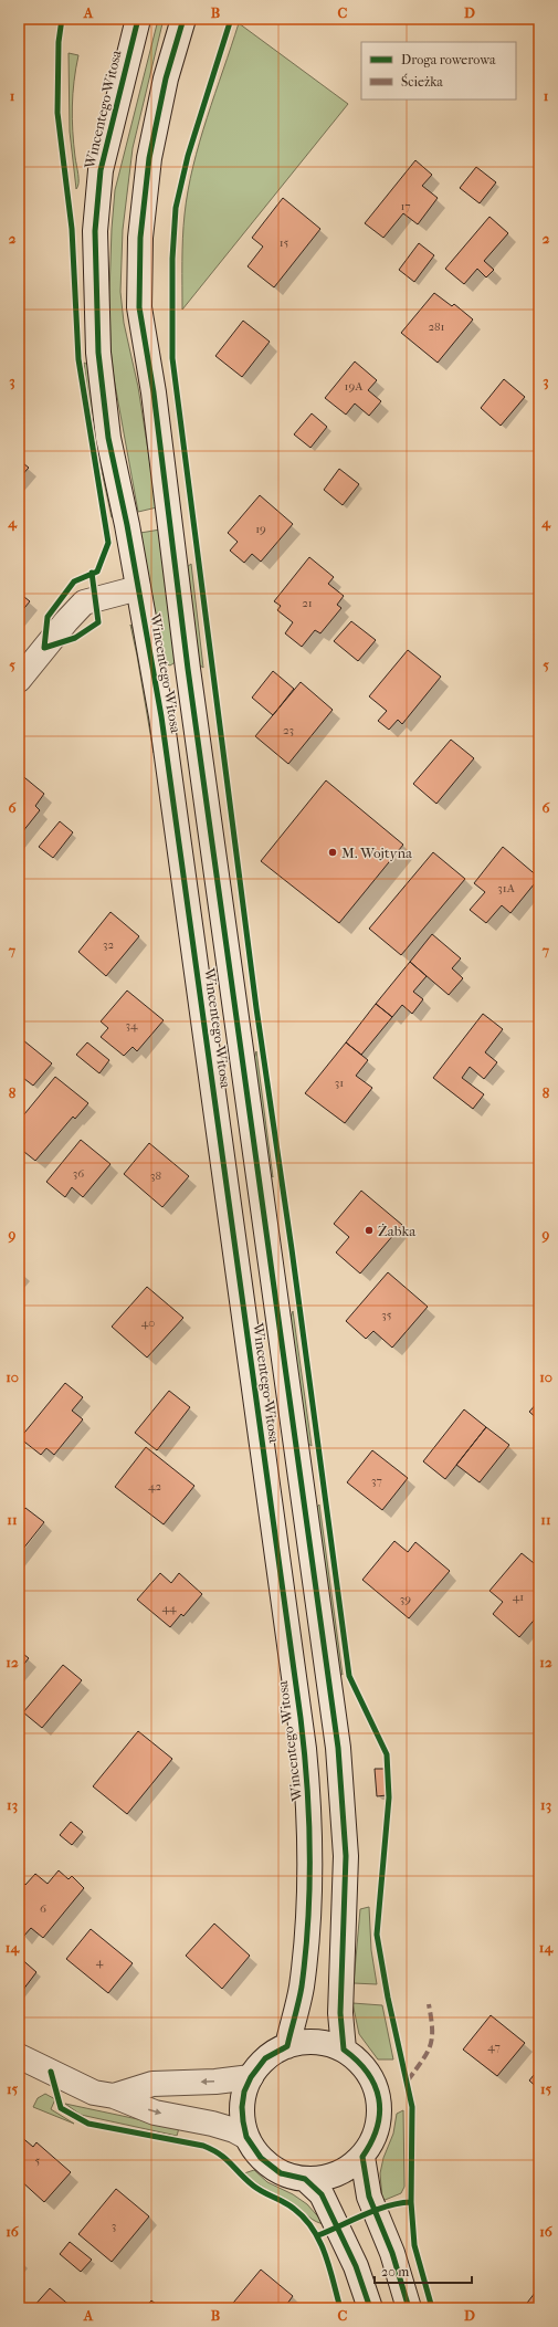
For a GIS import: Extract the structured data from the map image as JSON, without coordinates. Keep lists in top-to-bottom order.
{
  "streets": {
    "main road": ["Wincentego Witosa"]
  },
  "places": ["M. Wojtyna", "Żabka"],
  "house_numbers": [
    "17",
    "15",
    "281",
    "19A",
    "19",
    "21",
    "23",
    "31A",
    "32",
    "34",
    "31",
    "36",
    "38",
    "35",
    "40",
    "37",
    "42",
    "41",
    "39",
    "44",
    "6",
    "4",
    "47",
    "5",
    "3"
  ],
  "legend": ["Droga rowerowa", "Ścieżka"],
  "scale_bar": "20 m",
  "grid": {
    "columns": [
      "A",
      "B",
      "C",
      "D"
    ],
    "rows": [
      "1",
      "2",
      "3",
      "4",
      "5",
      "6",
      "7",
      "8",
      "9",
      "10",
      "11",
      "12",
      "13",
      "14",
      "15",
      "16"
    ]
  }
}
